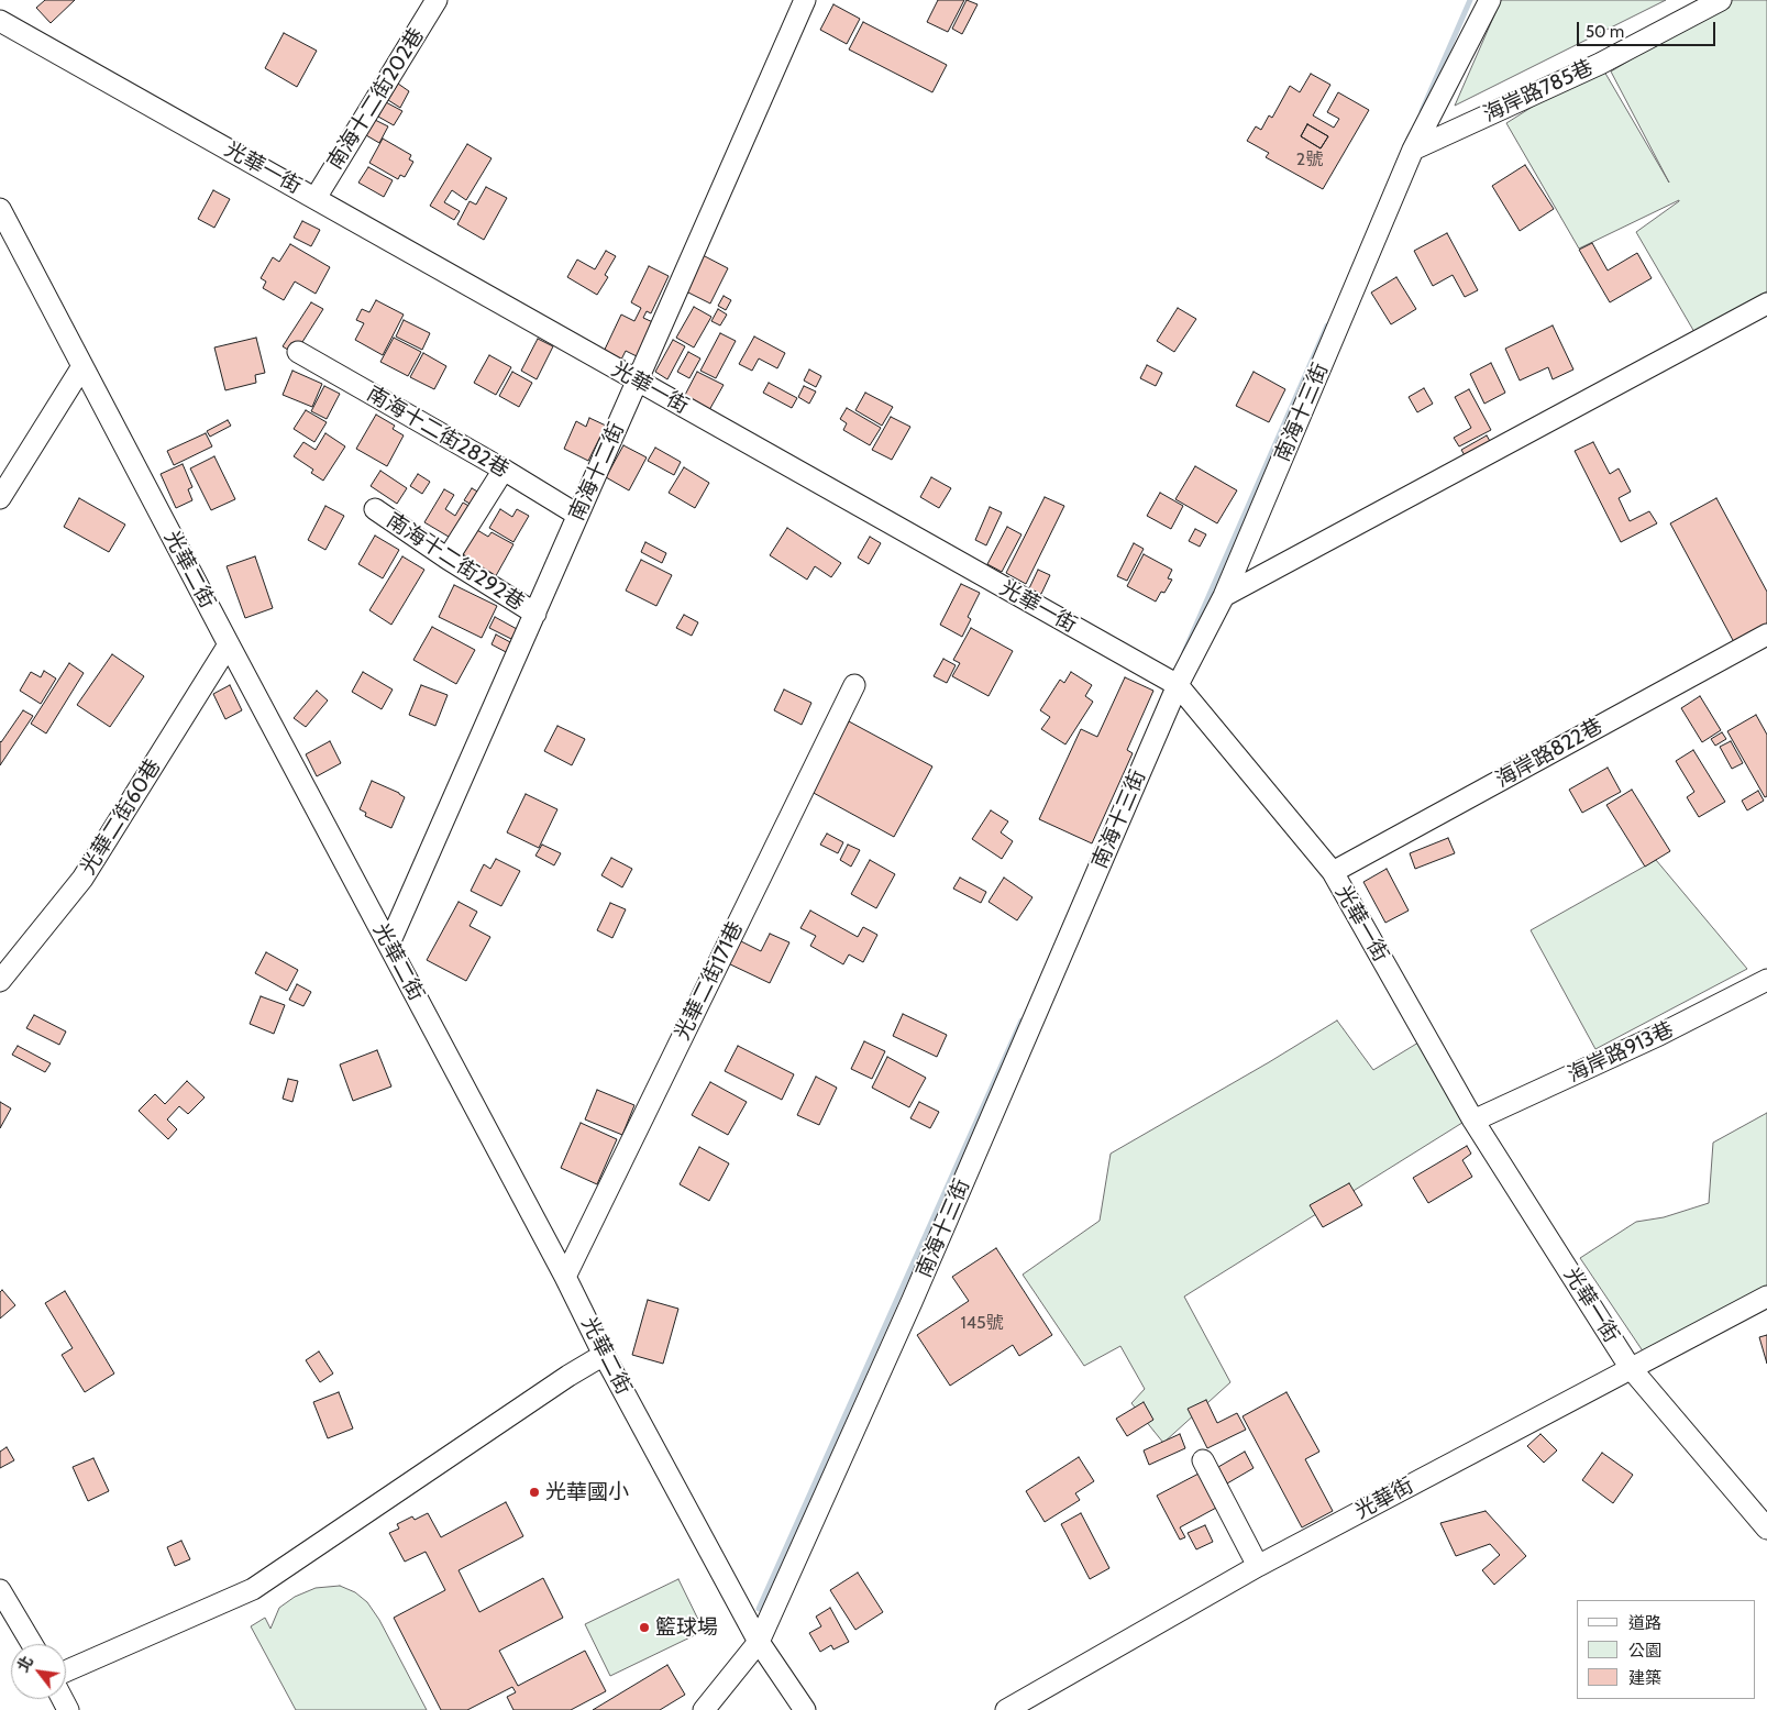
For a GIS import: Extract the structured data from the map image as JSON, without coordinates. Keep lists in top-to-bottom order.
{
  "streets": {
    "street": [
      "海岸路785巷",
      "南海十二街202巷",
      "光華一街",
      "南海十三街",
      "南海十二街282巷",
      "南海十二街",
      "南海十二街292巷",
      "光華二街",
      "海岸路822巷",
      "光華二街60巷",
      "光華二街171巷",
      "海岸路913巷",
      "光華街"
    ]
  },
  "crossings": [
    ["海岸路785巷", "南海十三街"],
    ["南海十二街202巷", "光華一街"],
    ["光華一街", "南海十三街"],
    ["光華一街", "南海十二街"],
    ["光華一街", "海岸路822巷"],
    ["光華一街", "海岸路913巷"],
    ["光華一街", "光華街"],
    ["南海十三街", "光華二街"],
    ["南海十二街282巷", "南海十二街"],
    ["南海十二街", "南海十二街292巷"],
    ["南海十二街", "光華二街"],
    ["光華二街", "光華二街60巷"],
    ["光華二街", "光華二街171巷"]
  ],
  "places": ["光華國小", "籃球場"],
  "house_numbers": ["2號", "145號"],
  "legend": ["道路", "公園", "建築"],
  "scale_bar": "50 m",
  "north": "top left"
}
